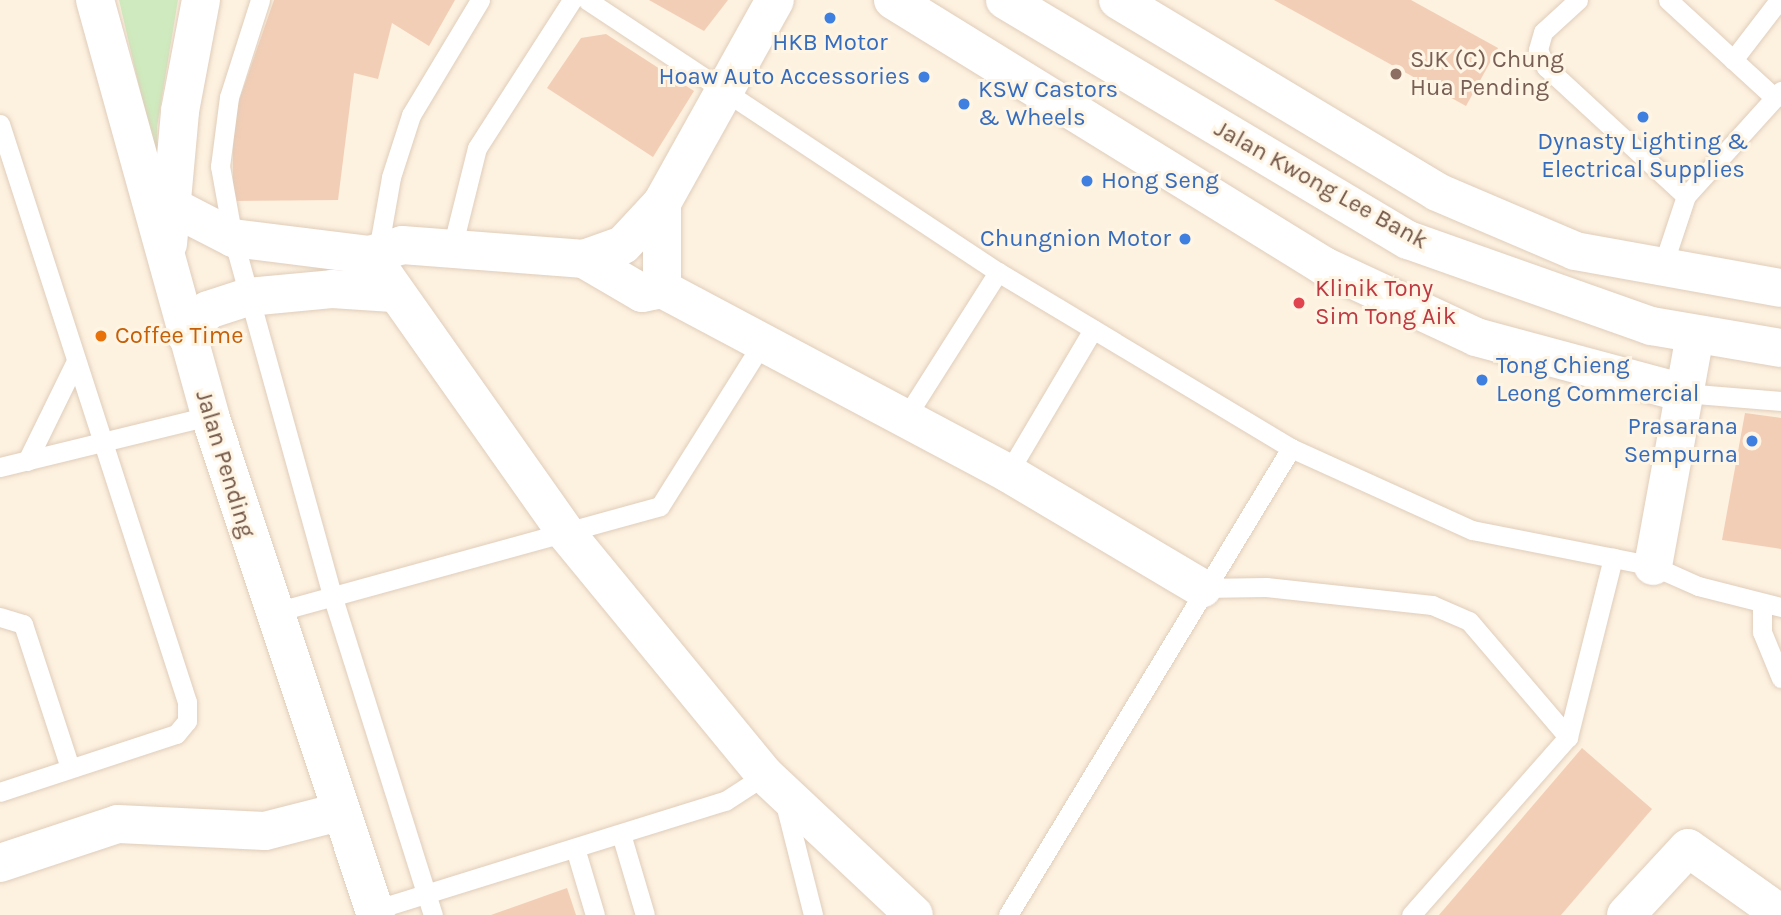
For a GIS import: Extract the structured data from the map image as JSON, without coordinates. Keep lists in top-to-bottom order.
{
  "streets": {
    "street": ["Jalan Kwong Lee Bank", "Jalan Pending"]
  },
  "places": [
    "HKB Motor",
    "SJK (C) Chung Hua Pending",
    "Hoaw Auto Accessories",
    "KSW Castors & Wheels",
    "Dynasty Lighting & Electrical Supplies",
    "Hong Seng",
    "Chungnion Motor",
    "Klinik Tony Sim Tong Aik",
    "Coffee Time",
    "Tong Chieng Leong Commercial",
    "Prasarana Sempurna"
  ]
}
